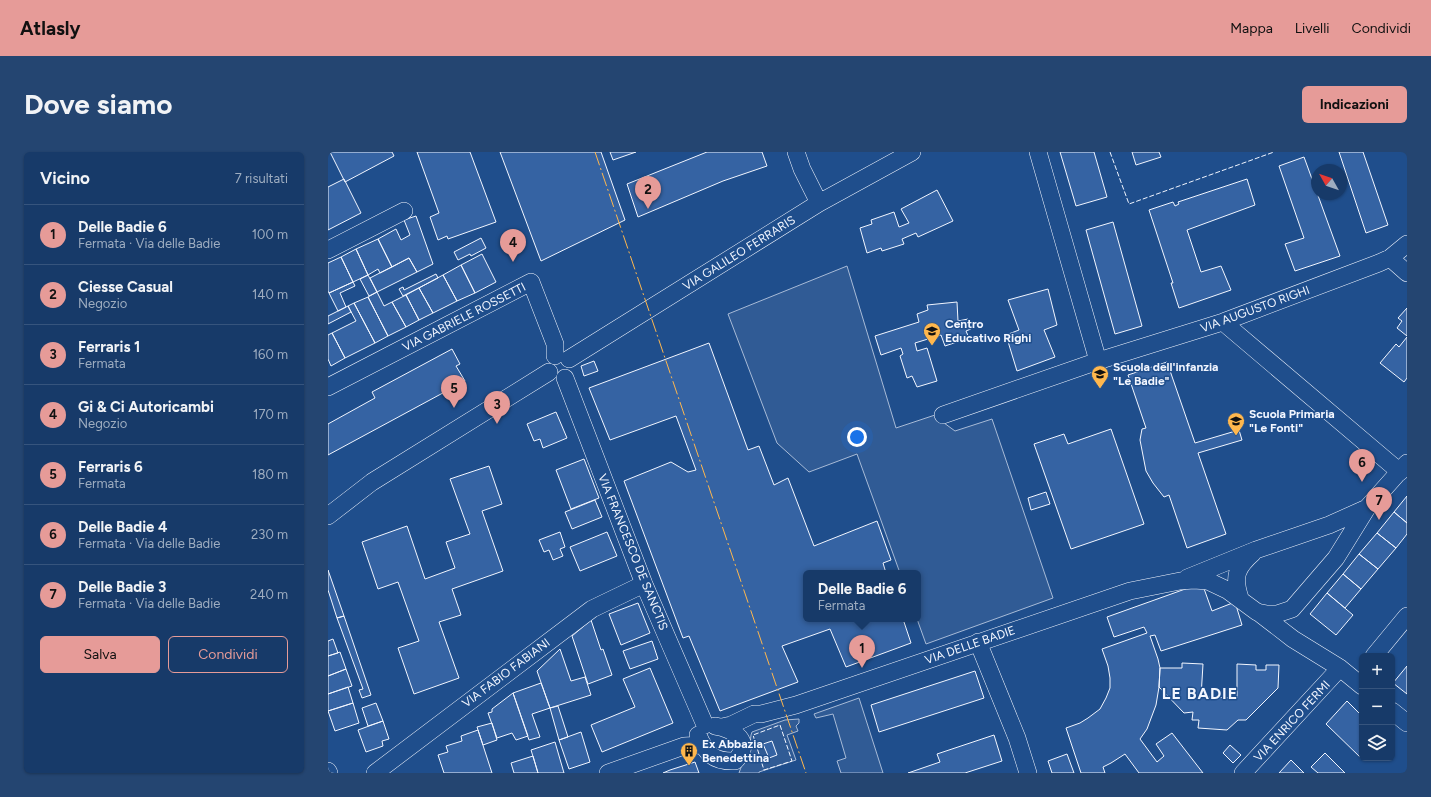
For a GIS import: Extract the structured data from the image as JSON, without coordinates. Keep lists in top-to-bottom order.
{
  "streets": {
    "street": [
      "VIA GALILEO FERRARIS",
      "VIA AUGUSTO RIGHI",
      "VIA GABRIELE ROSSETTI",
      "VIA FRANCESCO DE SANCTIS",
      "VIA DELLE BADIE",
      "VIA FABIO FABIANI",
      "VIA ENRICO FERMI"
    ]
  },
  "crossings": [
    ["VIA GALILEO FERRARIS", "VIA GABRIELE ROSSETTI"],
    ["VIA FRANCESCO DE SANCTIS", "VIA DELLE BADIE"],
    ["VIA FRANCESCO DE SANCTIS", "VIA FABIO FABIANI"],
    ["VIA DELLE BADIE", "VIA ENRICO FERMI"]
  ],
  "districts": ["LE BADIE"],
  "places": {
    "school or university": ["Centro Educativo Righi", "Scuola dell'infanzia \"Le Badie\"", "Scuola Primaria \"Le Fonti\""],
    "building": ["Ex Abbazia Benedettina"]
  },
  "north": "top left",
  "page": {
    "header": "Atlasly",
    "nav": ["Mappa", "Livelli", "Condividi"],
    "buttons": [
      "Indicazioni",
      ["Salva", "Condividi"]
    ],
    "title": "Dove siamo",
    "heading": ["Vicino", "7 risultati"],
    "pins": [
      "2",
      "4",
      "5",
      "3",
      "6",
      "7",
      "1"
    ],
    "list": [
      {
        "mark": "1",
        "name": "Delle Badie 6",
        "note": "Fermata · Via delle Badie",
        "value": "100 m"
      },
      {
        "mark": "2",
        "name": "Ciesse Casual",
        "note": "Negozio",
        "value": "140 m"
      },
      {
        "mark": "3",
        "name": "Ferraris 1",
        "note": "Fermata",
        "value": "160 m"
      },
      {
        "mark": "4",
        "name": "Gi & Ci Autoricambi",
        "note": "Negozio",
        "value": "170 m"
      },
      {
        "mark": "5",
        "name": "Ferraris 6",
        "note": "Fermata",
        "value": "180 m"
      },
      {
        "mark": "6",
        "name": "Delle Badie 4",
        "note": "Fermata · Via delle Badie",
        "value": "230 m"
      },
      {
        "mark": "7",
        "name": "Delle Badie 3",
        "note": "Fermata · Via delle Badie",
        "value": "240 m"
      }
    ],
    "popup": ["Delle Badie 6", "Fermata"],
    "map_buttons": ["+", "−"]
  }
}
